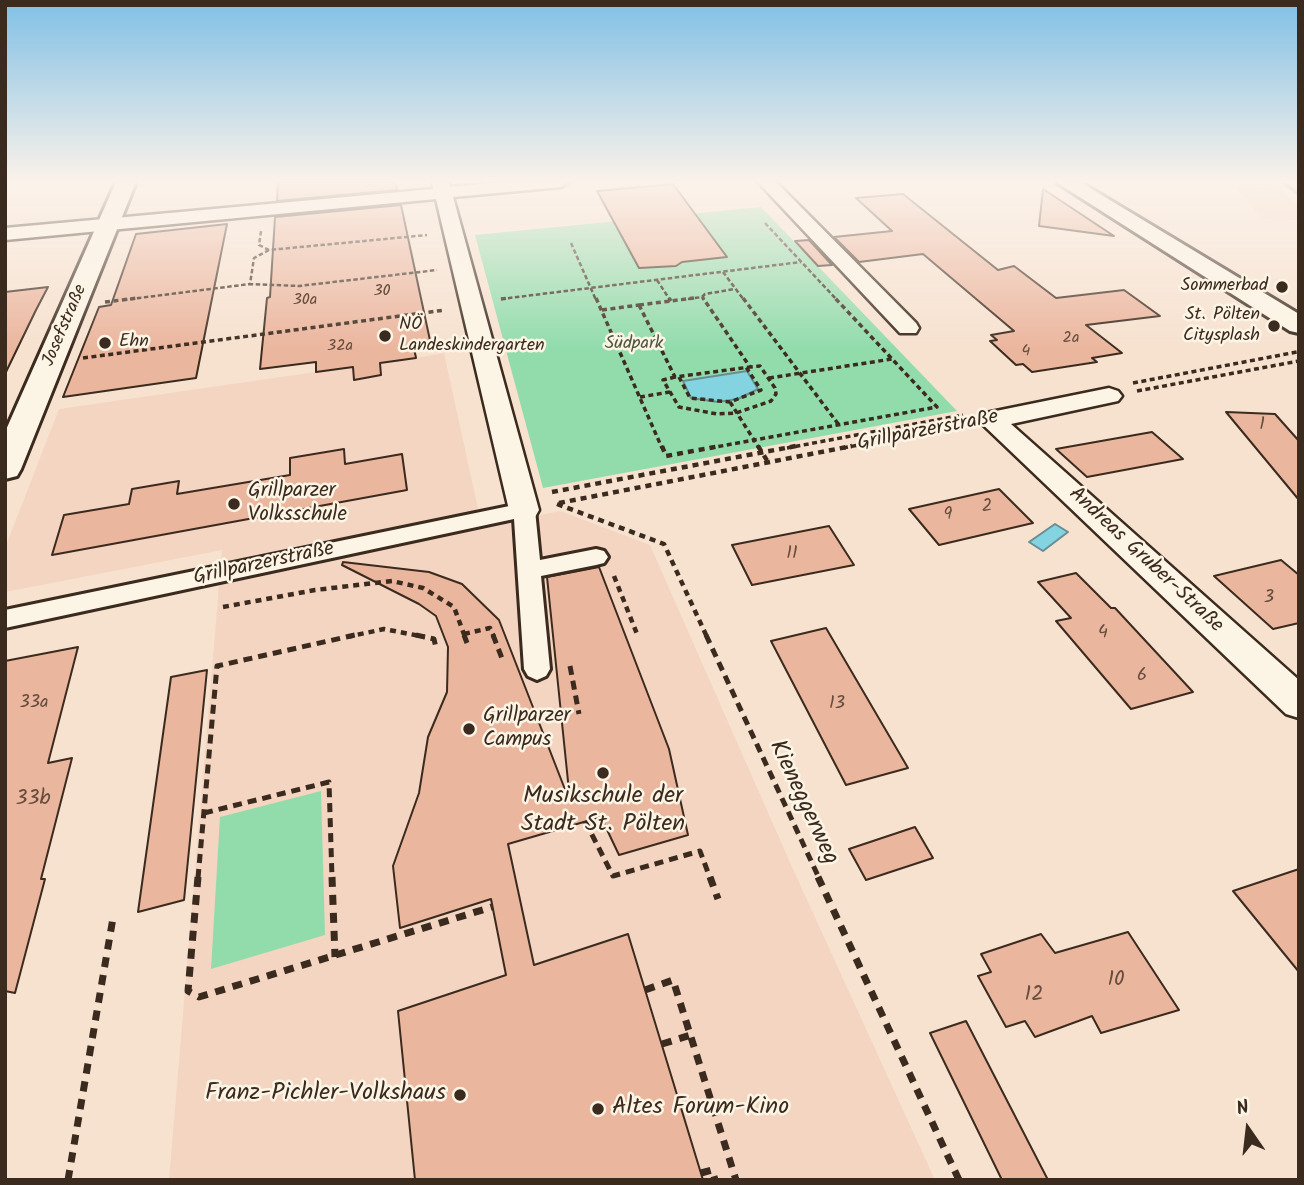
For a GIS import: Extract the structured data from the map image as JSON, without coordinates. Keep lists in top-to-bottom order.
{
  "streets": {
    "street": ["Josefstraße", "Grillparzerstraße", "Andreas Gruber-Straße"],
    "path": ["Kieneggerweg"]
  },
  "crossings": [
    ["Grillparzerstraße", "Andreas Gruber-Straße"],
    ["Grillparzerstraße", "Kieneggerweg"]
  ],
  "parks": ["Südpark"],
  "places": [
    "Sommerbad",
    "St. Pölten Citysplash",
    "NÖ Landeskindergarten",
    "Ehn",
    "Grillparzer Volksschule",
    "Grillparzer Campus",
    "Musikschule der Stadt St. Pölten",
    "Franz-Pichler-Volkshaus",
    "Altes Forum-Kino"
  ],
  "house_numbers": [
    "30",
    "30a",
    "2a",
    "32a",
    "4",
    "1",
    "2",
    "9",
    "11",
    "3",
    "4",
    "6",
    "33a",
    "13",
    "33b",
    "10",
    "12"
  ],
  "north": "top"
}
